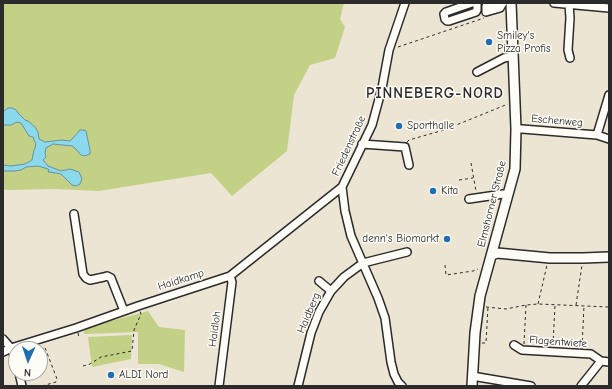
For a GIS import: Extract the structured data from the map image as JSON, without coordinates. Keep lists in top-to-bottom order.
{
  "streets": {
    "main road": ["Elmshorner Straße"],
    "street": [
      "Eschenweg",
      "Friedenstraße",
      "Haidkamp",
      "Haidberg",
      "Haidloh",
      "Flagentwiete"
    ]
  },
  "crossings": [
    ["Eschenweg", "Elmshorner Straße"],
    ["Friedenstraße", "Haidkamp"],
    ["Friedenstraße", "Haidberg"],
    ["Haidkamp", "Haidloh"]
  ],
  "districts": ["PINNEBERG-NORD"],
  "places": [
    "Smiley's Pizza Profis",
    "Sporthalle",
    "Kita",
    "denn's Biomarkt",
    "ALDI Nord"
  ],
  "north": "bottom"
}
